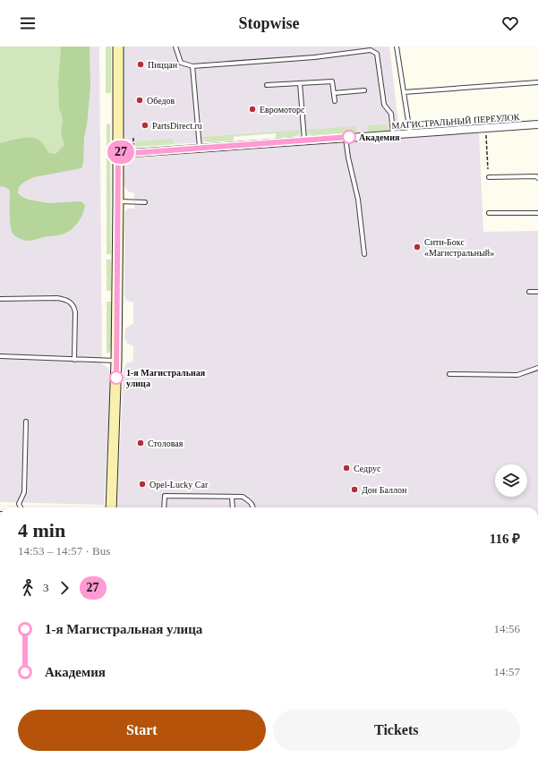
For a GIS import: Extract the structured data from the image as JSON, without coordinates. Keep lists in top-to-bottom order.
{
  "streets": {
    "street": ["МАГИСТРАЛЬНЫЙ ПЕРЕУЛОК"]
  },
  "places": [
    "Пиццан",
    "Обедов",
    "Евромоторс",
    "PartsDirect.ru",
    "Академия",
    "Сити-Бокс «Магистральный»",
    "1-я Магистральная улица",
    "Столовая",
    "Седрус",
    "Opel-Lucky Car",
    "Дон Баллон"
  ],
  "lines": ["bus line 27"],
  "page": {
    "header": "Stopwise",
    "on_map": "27",
    "heading": ["4 min", "14:53 – 14:57 · Bus", "116 ₽"],
    "legs": ["3", "27"],
    "list": [
      {
        "name": "1-я Магистральная улица",
        "value": "14:56"
      },
      {
        "name": "Академия",
        "value": "14:57"
      }
    ],
    "buttons": ["Start", "Tickets"]
  }
}
